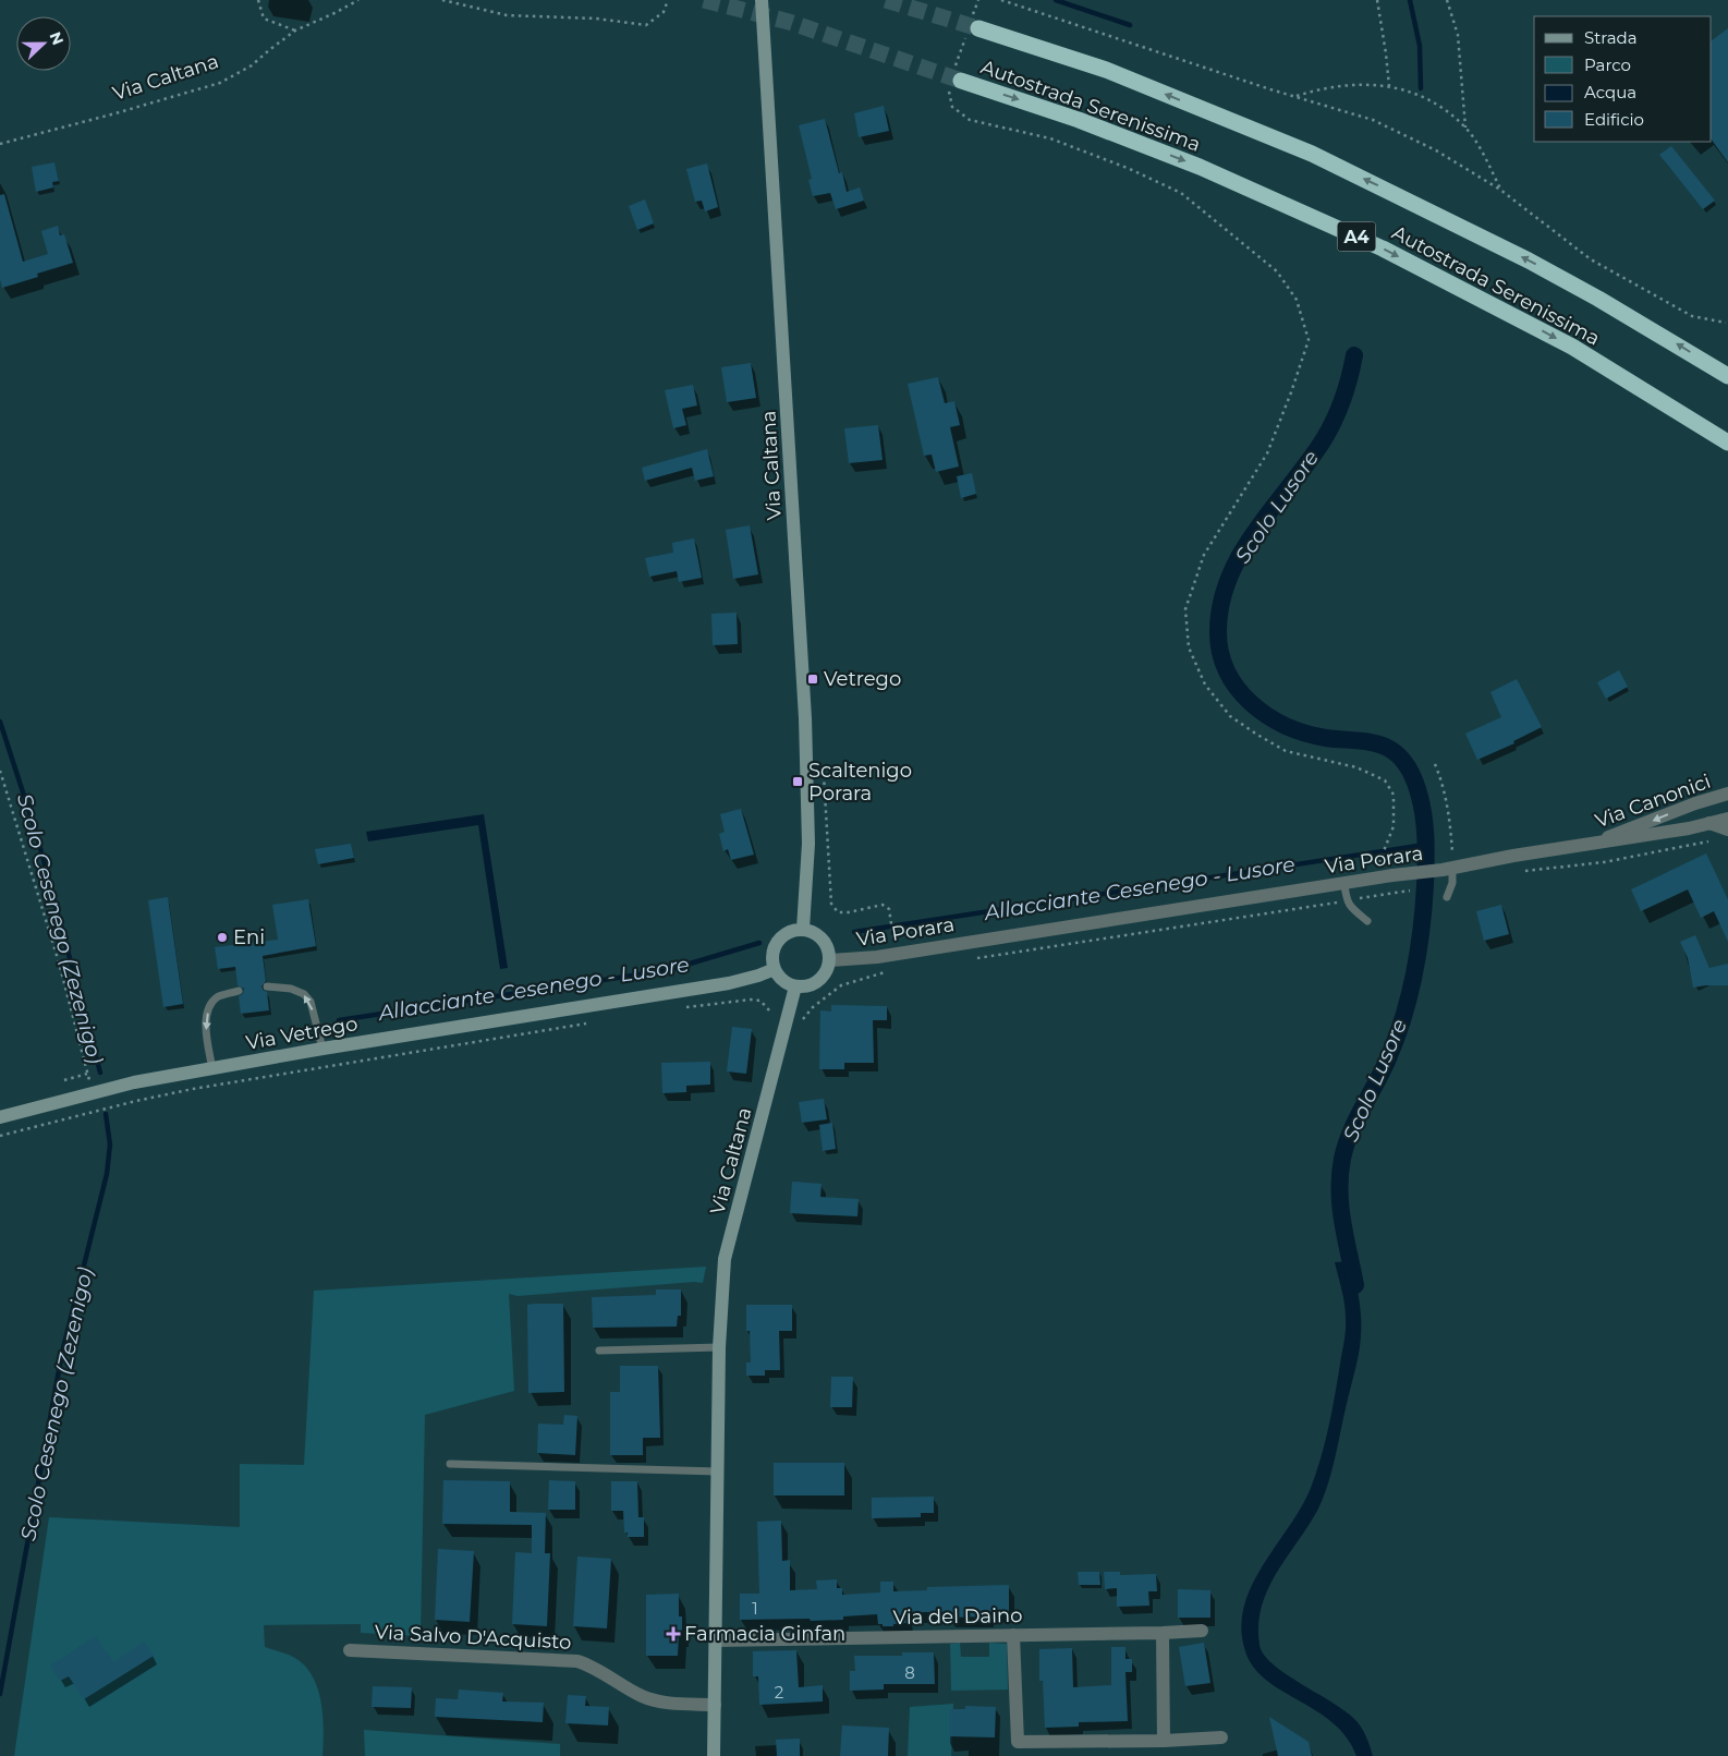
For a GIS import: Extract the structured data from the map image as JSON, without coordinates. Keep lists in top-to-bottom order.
{
  "streets": {
    "highway": ["Autostrada Serenissima", "A4"],
    "main road": ["Via Caltana", "Via Vetrego"],
    "street": [
      "Via Canonici",
      "Via Porara",
      "Via del Daino",
      "Via Salvo D'Acquisto"
    ]
  },
  "crossings": [
    ["Via Caltana", "Via Porara"],
    ["Via Caltana", "Via Vetrego"],
    ["Via Caltana", "Via del Daino"],
    ["Via Caltana", "Via Salvo D'Acquisto"],
    ["Via Canonici", "Via Porara"],
    ["Via Porara", "Via Vetrego"]
  ],
  "one_way": ["Via Canonici"],
  "water": ["Scolo Lusore", "Allacciante Cesenego - Lusore", "Scolo Cesenego (Zezenigo)"],
  "places": {
    "transit": ["Vetrego", "Scaltenigo Porara"],
    "other": ["Eni"],
    "health": ["Farmacia Ginfan"]
  },
  "house_numbers": ["1", "8", "2"],
  "legend": [
    "Strada",
    "Parco",
    "Acqua",
    "Edificio"
  ],
  "north": "right"
}
